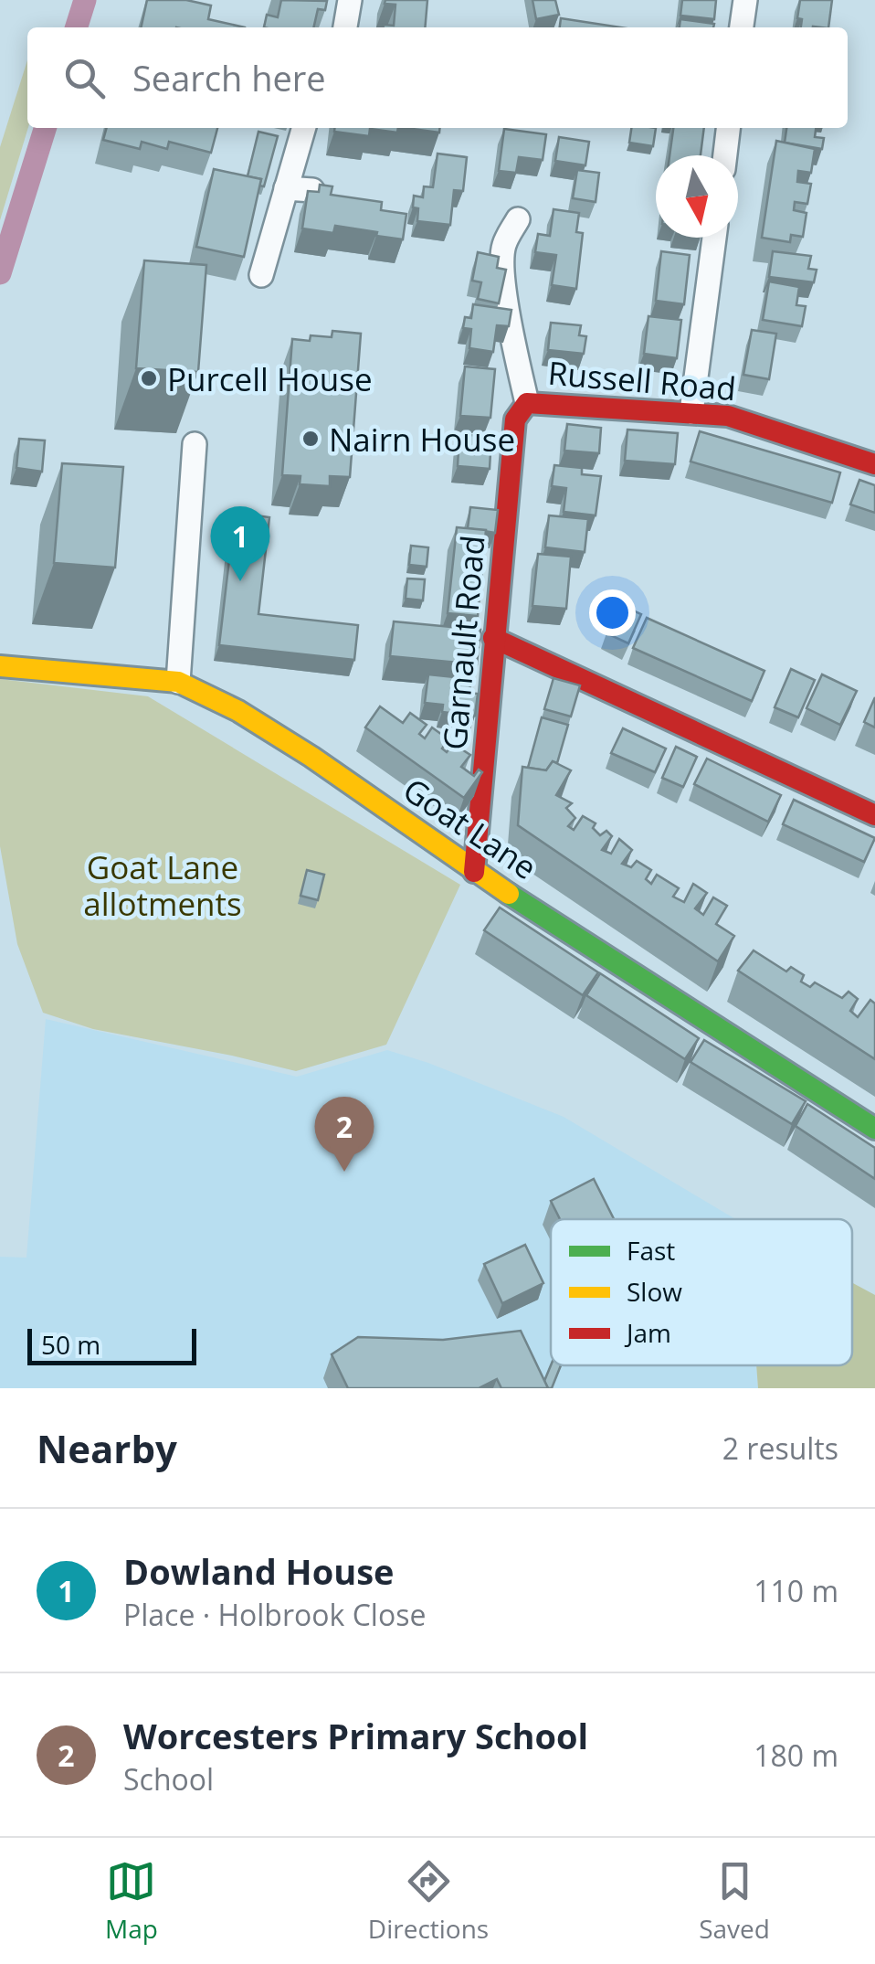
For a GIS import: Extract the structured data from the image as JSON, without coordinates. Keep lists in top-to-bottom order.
{
  "streets": {
    "street": ["Russell Road", "Garnault Road", "Goat Lane"]
  },
  "crossings": [
    ["Russell Road", "Garnault Road"],
    ["Garnault Road", "Goat Lane"]
  ],
  "parks": ["Goat Lane allotments"],
  "places": ["Purcell House", "Nairn House"],
  "legend": ["Fast", "Slow", "Jam"],
  "scale_bar": "50 m",
  "north": "bottom",
  "page": {
    "search": "Search here",
    "pins": ["1", "2"],
    "scale": "50 m",
    "heading": ["Nearby", "2 results"],
    "list": [
      {
        "mark": "1",
        "name": "Dowland House",
        "note": "Place · Holbrook Close",
        "value": "110 m"
      },
      {
        "mark": "2",
        "name": "Worcesters Primary School",
        "note": "School",
        "value": "180 m"
      }
    ],
    "nav": ["Map", "Directions", "Saved"]
  }
}
